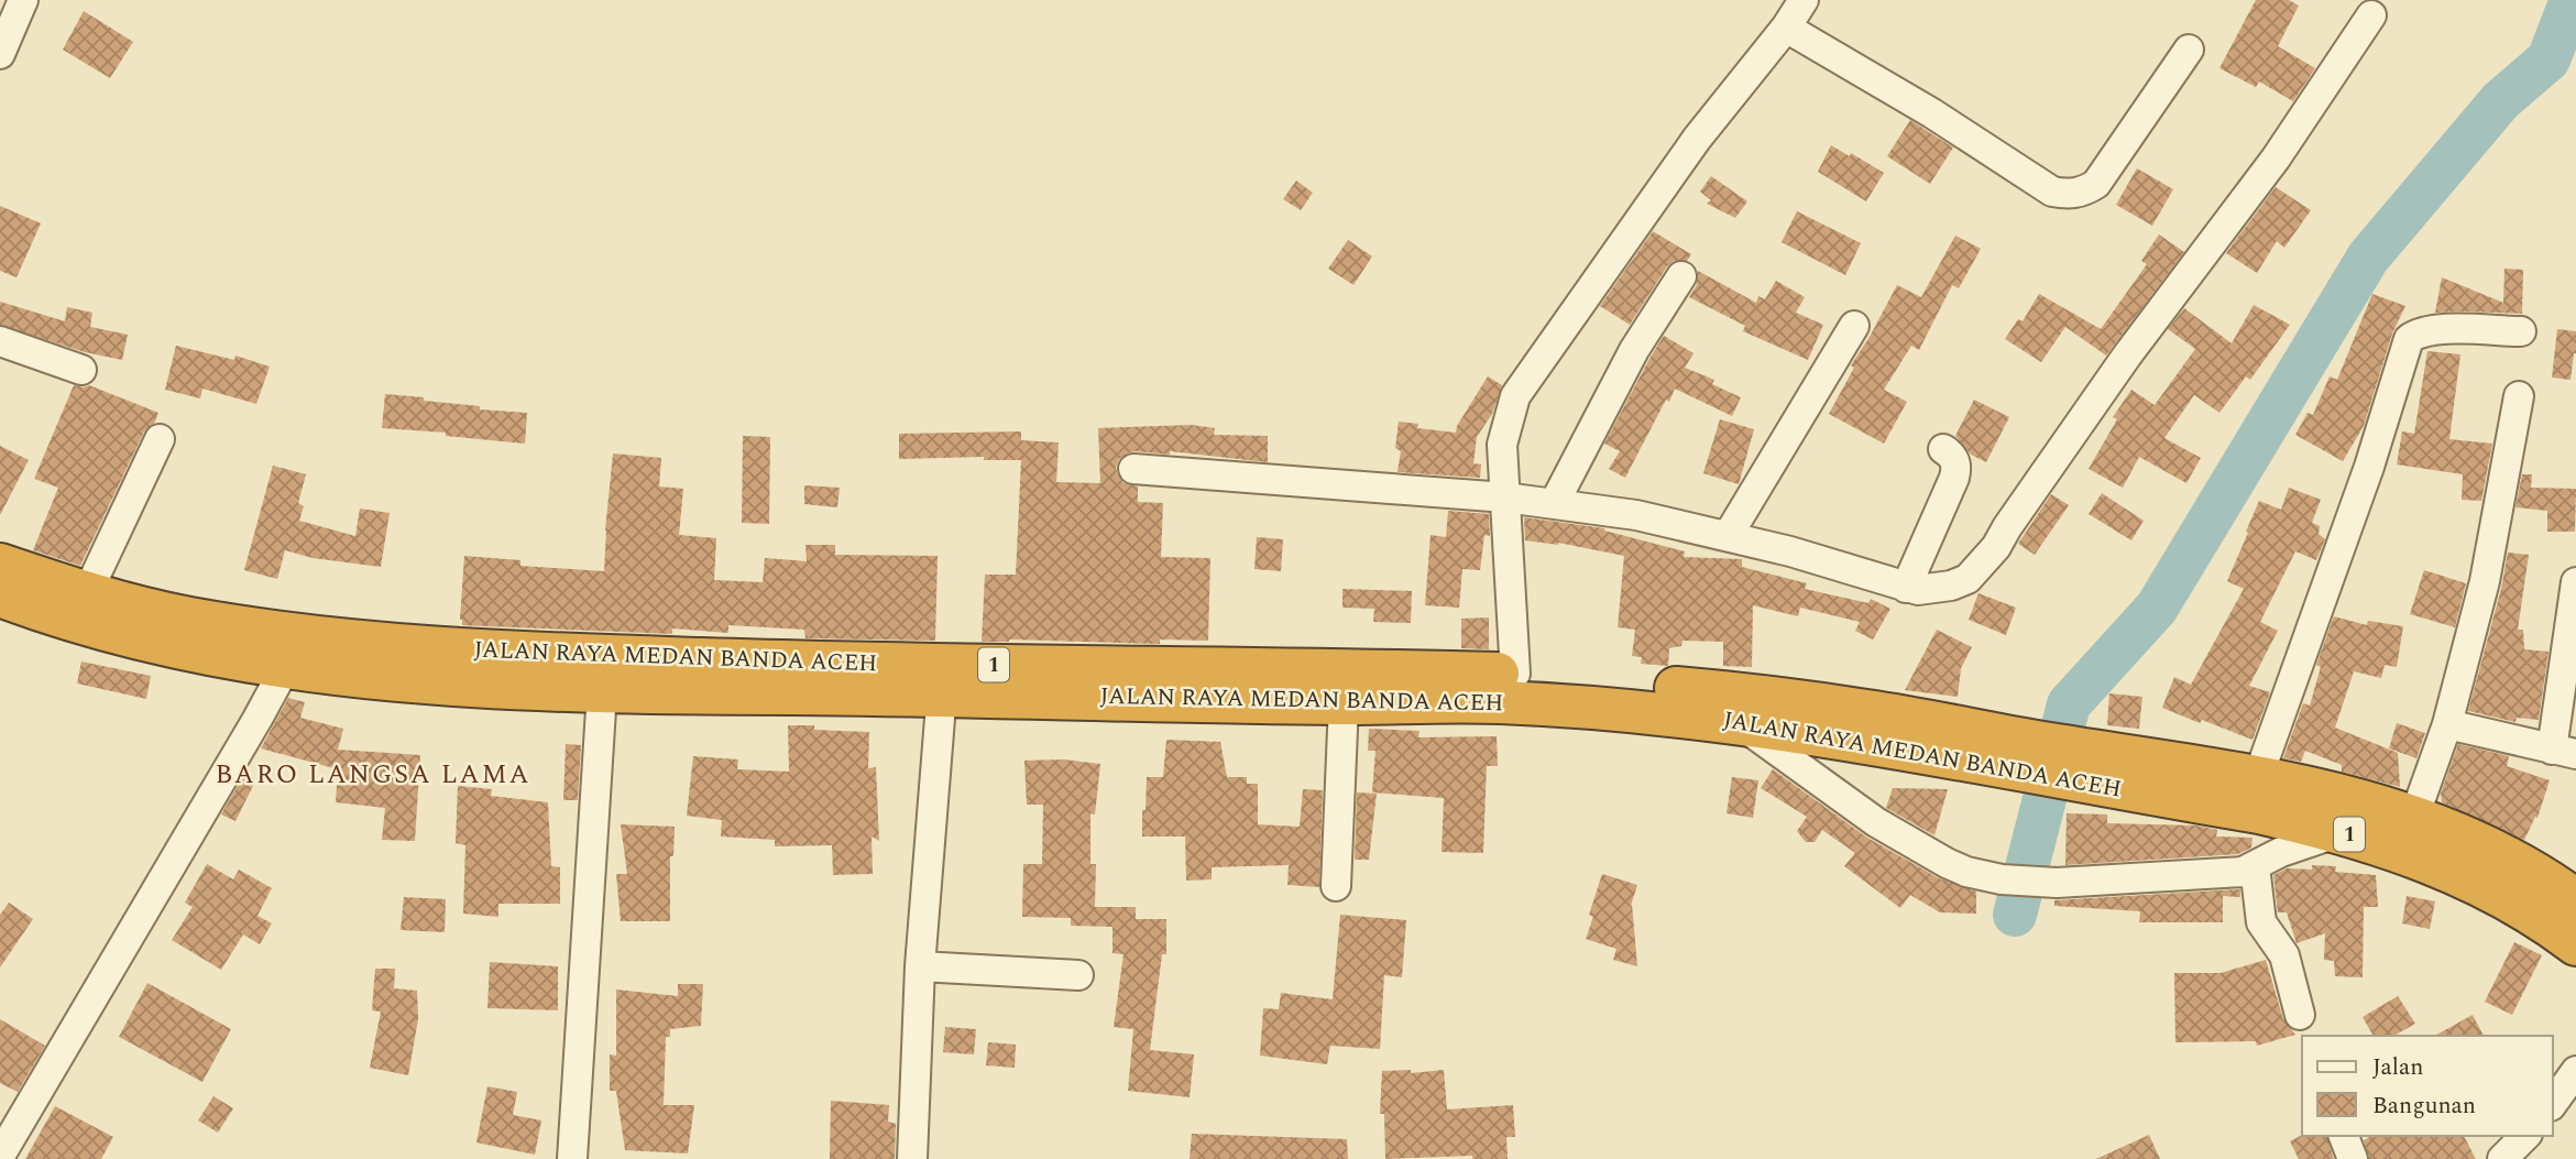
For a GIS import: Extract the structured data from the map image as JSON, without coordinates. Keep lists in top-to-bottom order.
{
  "streets": {
    "highway": ["JALAN RAYA MEDAN BANDA ACEH", "1"]
  },
  "districts": ["BARO LANGSA LAMA"],
  "legend": ["Jalan", "Bangunan"]
}
